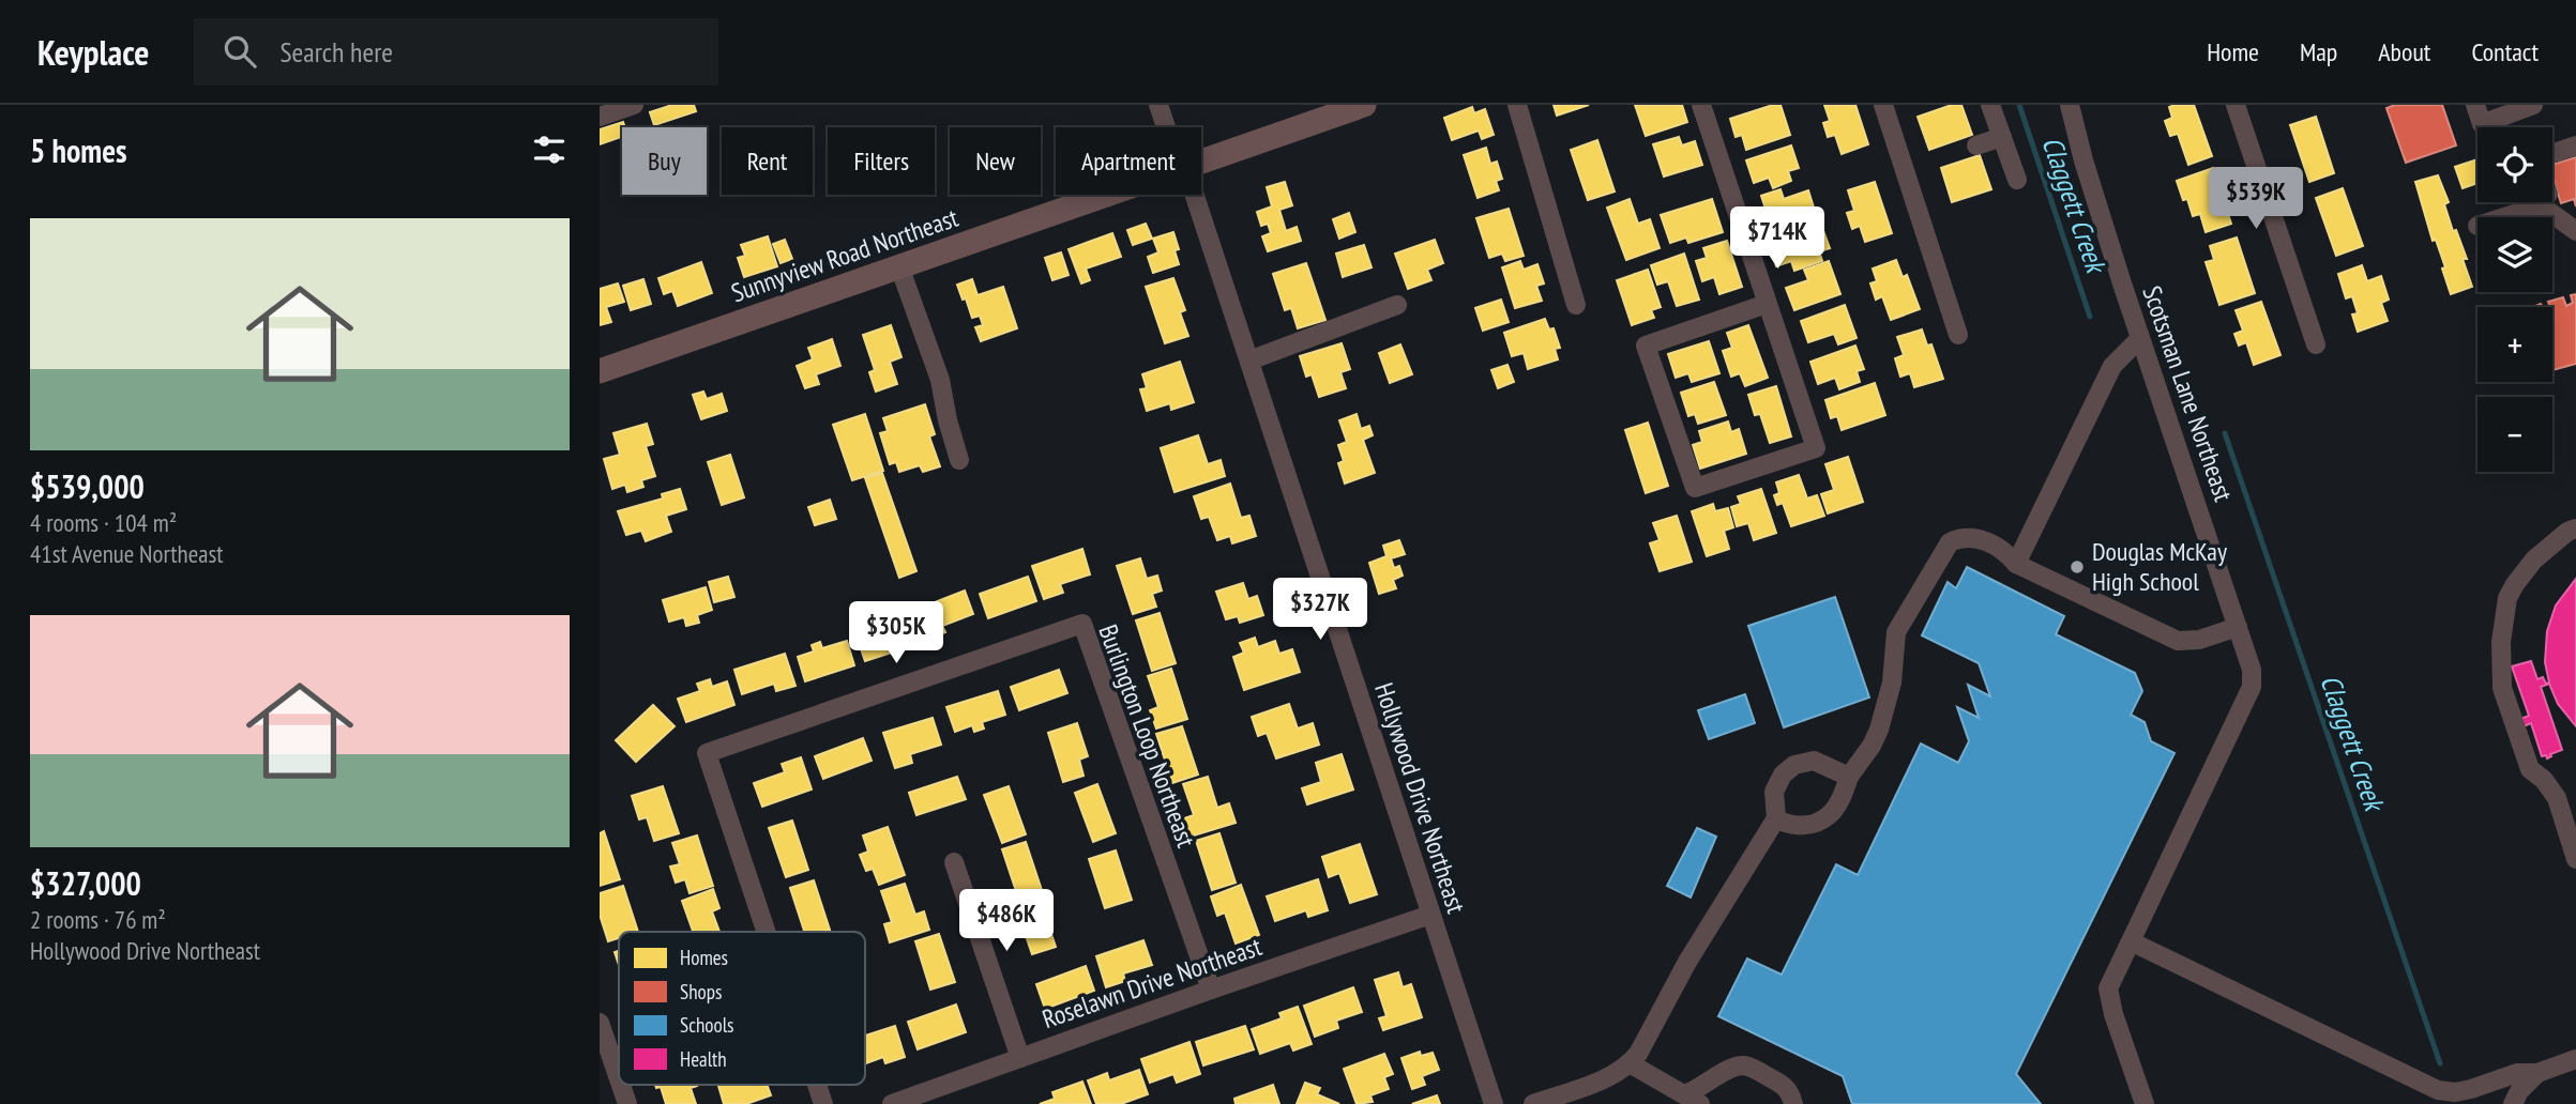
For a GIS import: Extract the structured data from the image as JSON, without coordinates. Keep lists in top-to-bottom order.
{
  "streets": {
    "main road": ["Sunnyview Road Northeast"],
    "street": [
      "Scotsman Lane Northeast",
      "Burlington Loop Northeast",
      "Hollywood Drive Northeast",
      "Roselawn Drive Northeast"
    ]
  },
  "crossings": [
    ["Burlington Loop Northeast", "Roselawn Drive Northeast"],
    ["Hollywood Drive Northeast", "Roselawn Drive Northeast"]
  ],
  "water": ["Claggett Creek"],
  "places": ["Douglas McKay High School"],
  "legend": [
    "Homes",
    "Shops",
    "Schools",
    "Health"
  ],
  "page": {
    "header": "Keyplace",
    "search": "Search here",
    "nav": [
      "Home",
      "Map",
      "About",
      "Contact"
    ],
    "heading": "5 homes",
    "map_buttons": ["+", "−"],
    "chip": [
      "Buy",
      "Rent",
      "Filters",
      "New",
      "Apartment"
    ],
    "price": [
      "$539K",
      "$714K",
      "$327K",
      "$305K",
      "$486K"
    ],
    "list": [
      {
        "name": "$539,000",
        "note": "4 rooms · 104 m² · 41st Avenue Northeast"
      },
      {
        "name": "$327,000",
        "note": "2 rooms · 76 m² · Hollywood Drive Northeast"
      }
    ]
  }
}
